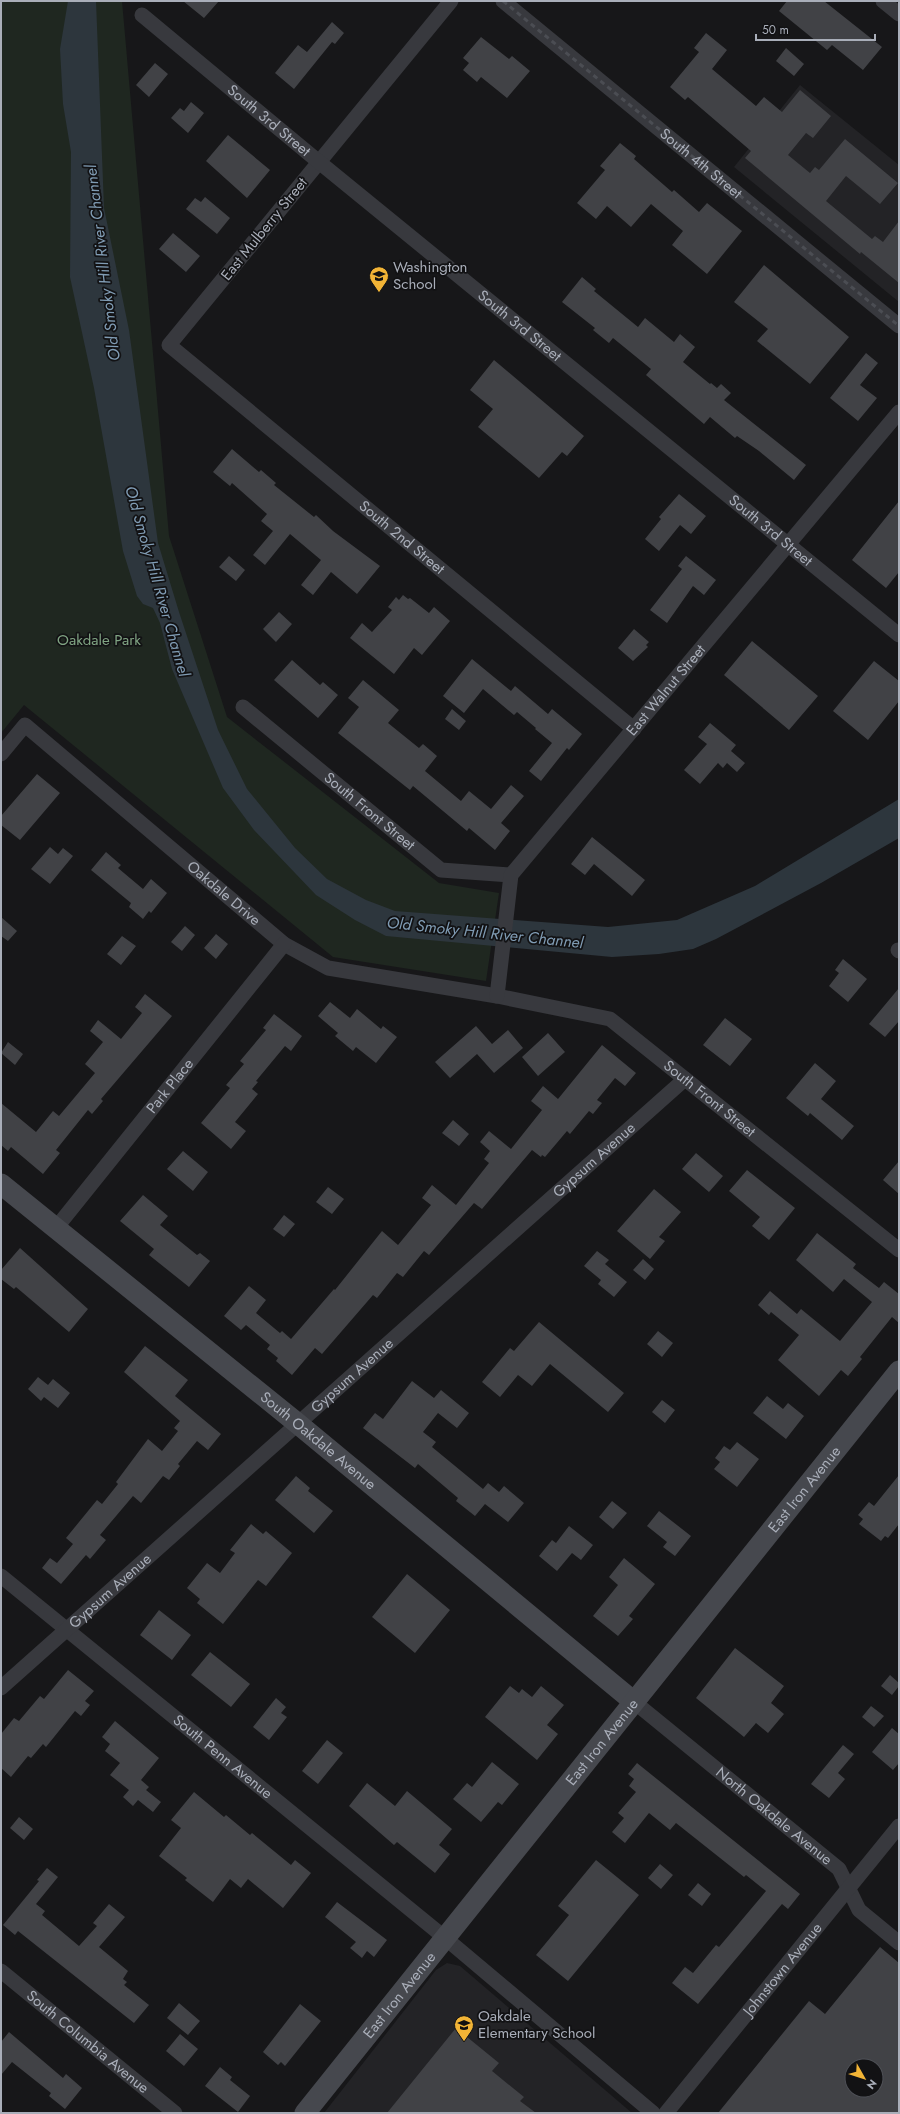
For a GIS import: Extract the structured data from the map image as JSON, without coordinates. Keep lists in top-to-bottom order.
{
  "streets": {
    "street": [
      "South 3rd Street",
      "South 4th Street",
      "East Mulberry Street",
      "South 2nd Street",
      "East Walnut Street",
      "South Front Street",
      "Oakdale Drive",
      "Park Place",
      "Gypsum Avenue",
      "South Oakdale Avenue",
      "East Iron Avenue",
      "South Penn Avenue",
      "North Oakdale Avenue",
      "Johnstown Avenue",
      "South Columbia Avenue"
    ]
  },
  "crossings": [
    ["South 3rd Street", "East Mulberry Street"],
    ["South 3rd Street", "East Walnut Street"],
    ["East Mulberry Street", "South 2nd Street"],
    ["South 2nd Street", "East Walnut Street"],
    ["East Walnut Street", "South Front Street"],
    ["South Front Street", "Oakdale Drive"],
    ["South Front Street", "Gypsum Avenue"],
    ["Oakdale Drive", "Park Place"],
    ["Park Place", "South Oakdale Avenue"],
    ["Gypsum Avenue", "South Oakdale Avenue"],
    ["Gypsum Avenue", "South Penn Avenue"],
    ["South Oakdale Avenue", "East Iron Avenue"],
    ["South Oakdale Avenue", "North Oakdale Avenue"],
    ["East Iron Avenue", "South Penn Avenue"],
    ["East Iron Avenue", "North Oakdale Avenue"],
    ["North Oakdale Avenue", "Johnstown Avenue"]
  ],
  "water": ["Old Smoky Hill River Channel"],
  "parks": ["Oakdale Park"],
  "places": {
    "school or university": ["Washington School", "Oakdale Elementary School"]
  },
  "scale_bar": "50 m",
  "north": "bottom right"
}
